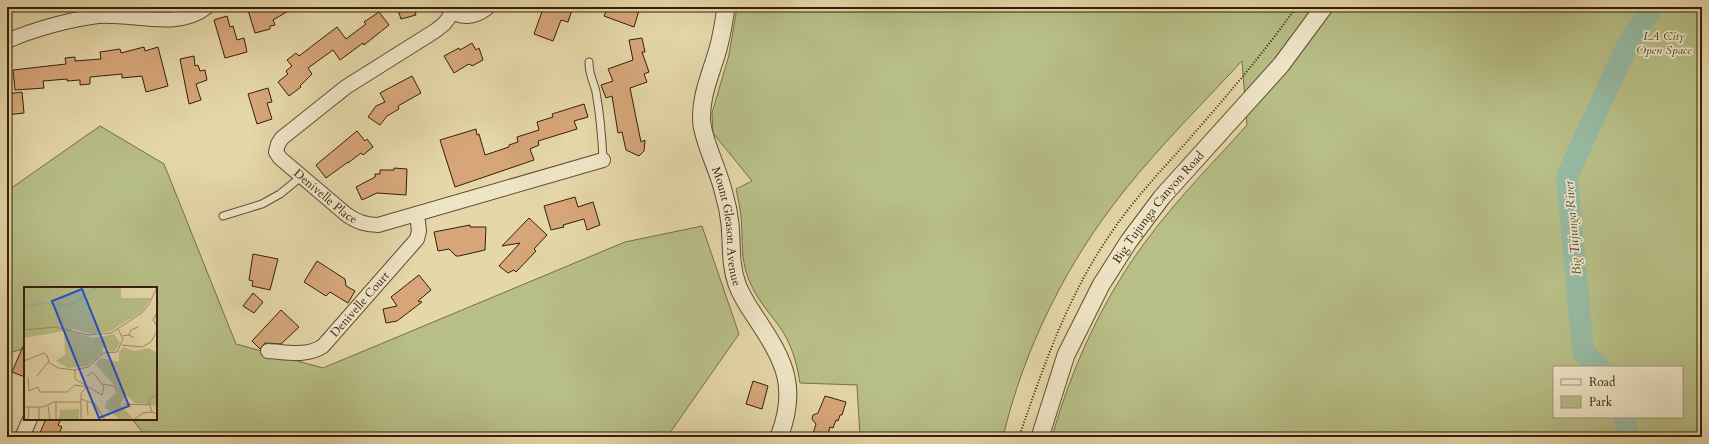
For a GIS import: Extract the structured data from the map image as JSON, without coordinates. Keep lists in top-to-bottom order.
{
  "streets": {
    "street": [
      "Denivelle Place",
      "Big Tujunga Canyon Road",
      "Mount Gleason Avenue",
      "Denivelle Court"
    ]
  },
  "crossings": [
    ["Denivelle Place", "Denivelle Court"]
  ],
  "water": ["Big Tujunga River"],
  "parks": ["LA City Open Space"],
  "legend": ["Road", "Park"]
}
